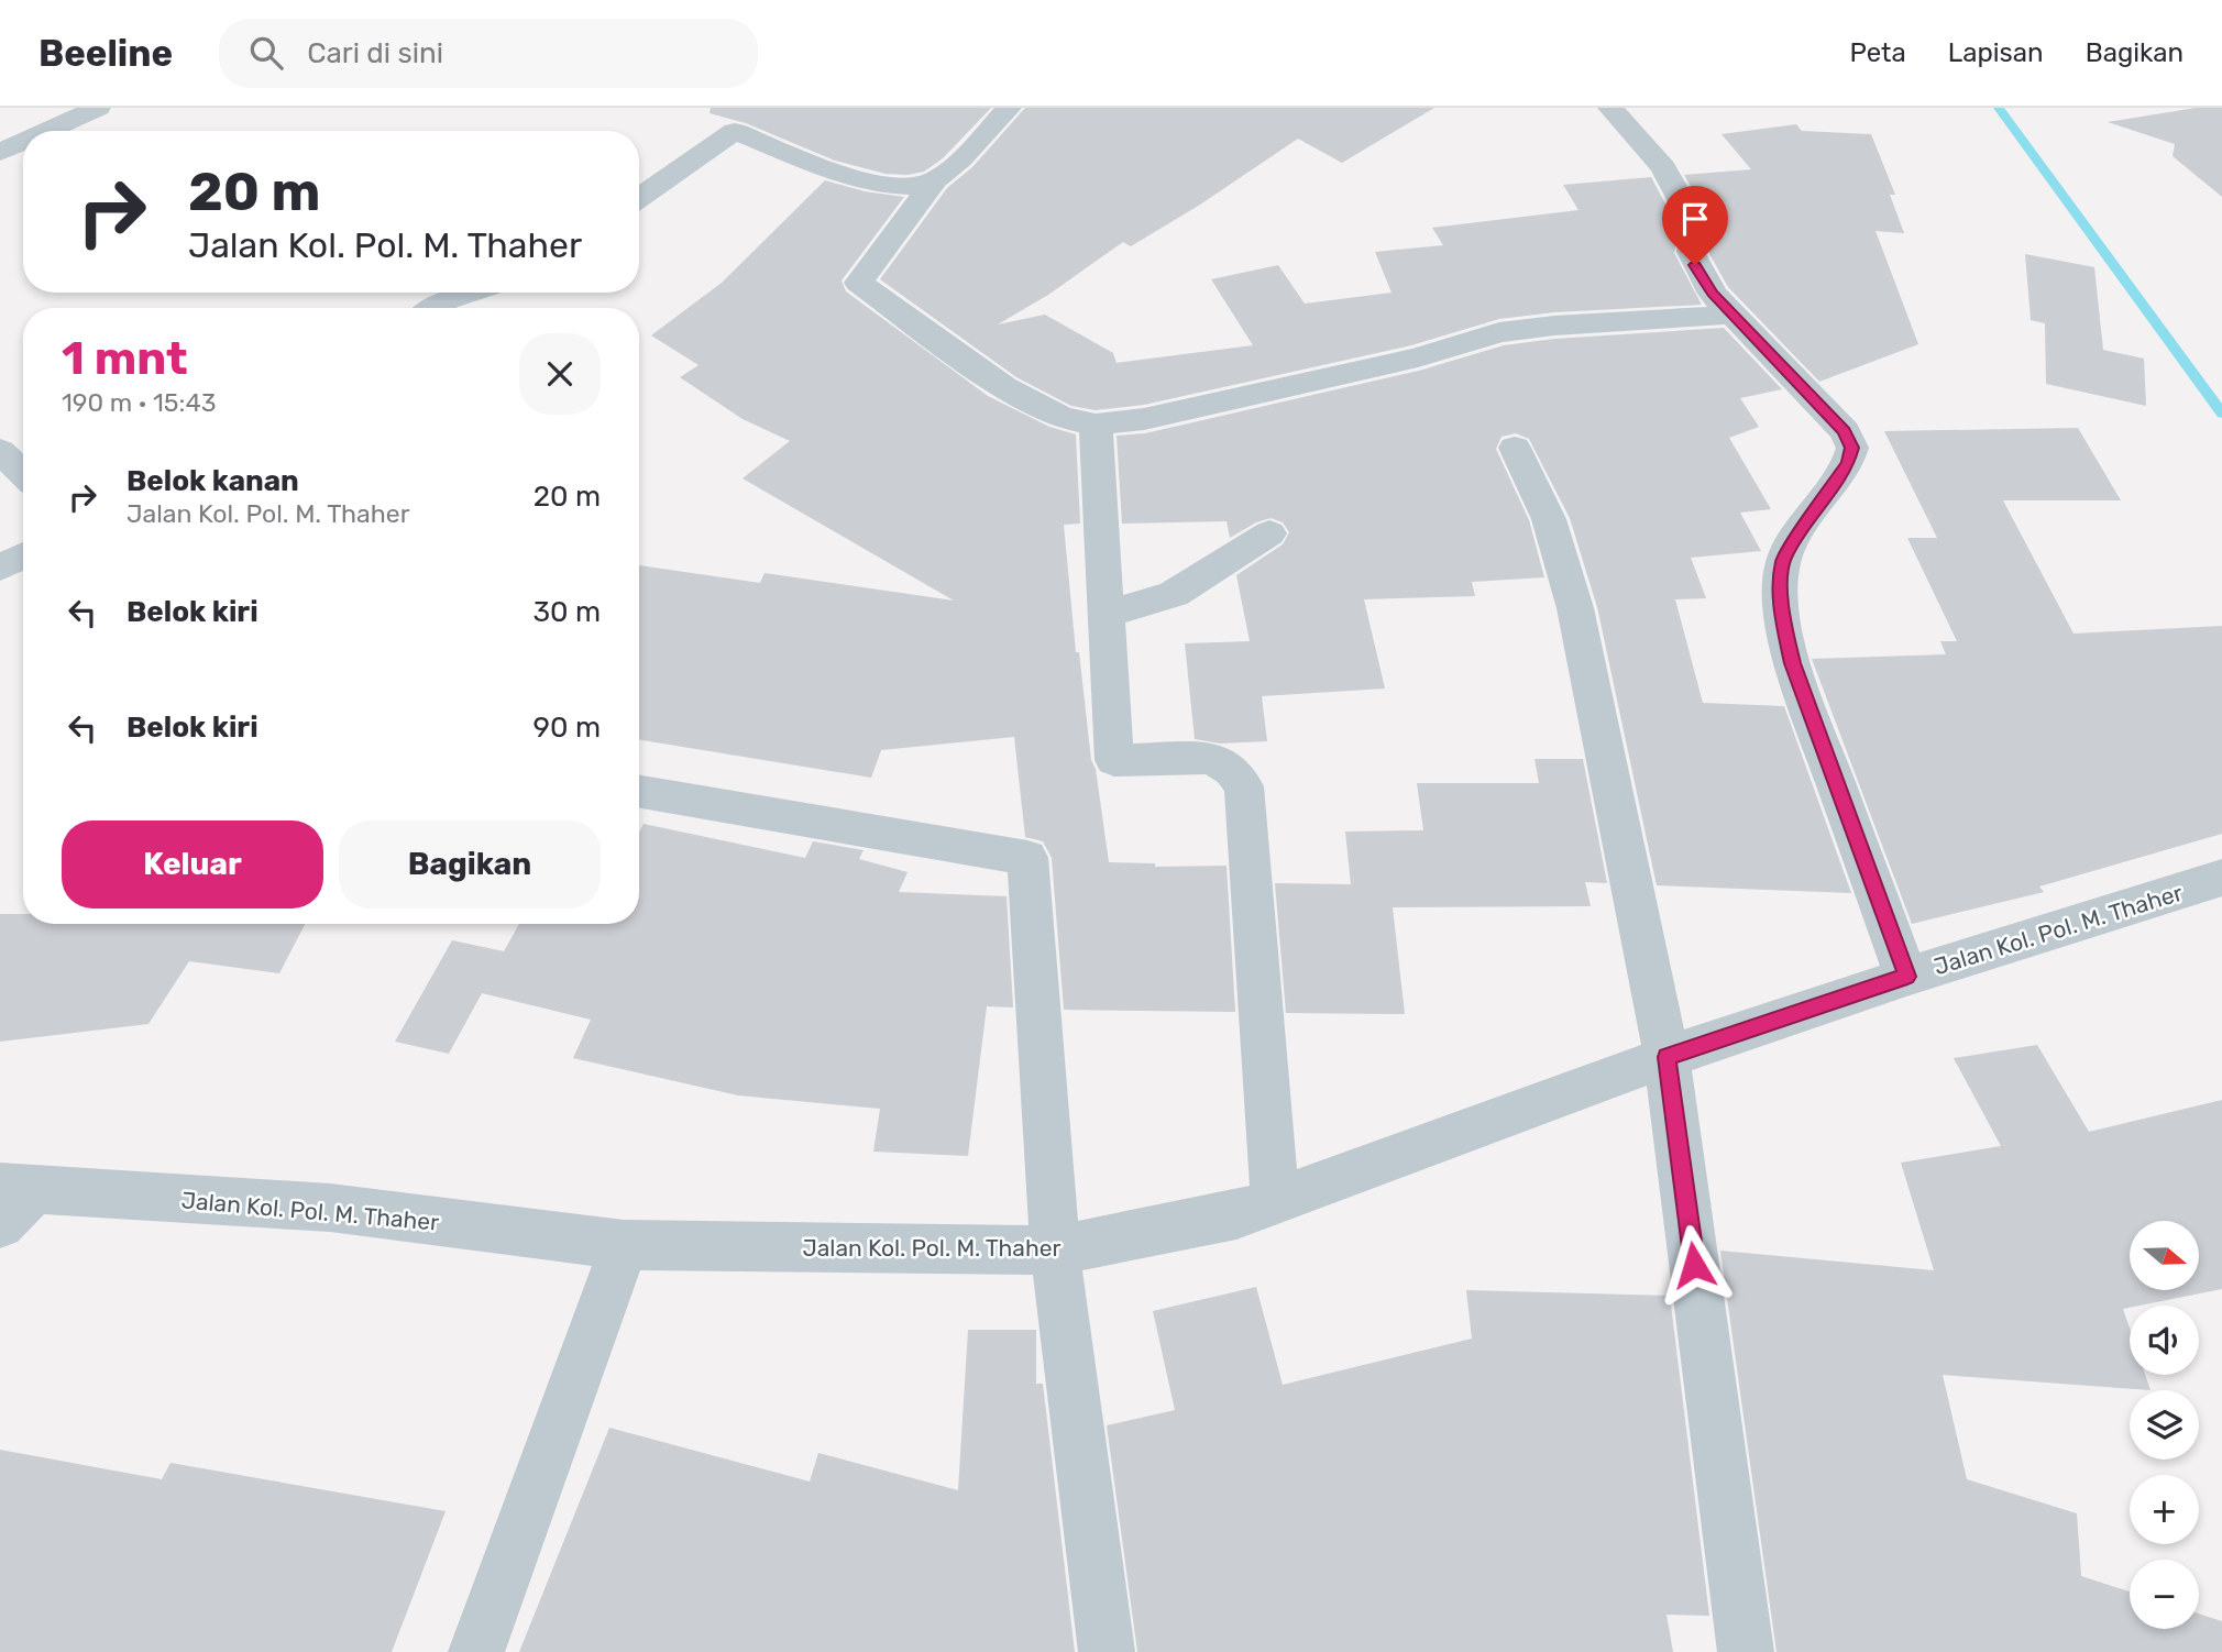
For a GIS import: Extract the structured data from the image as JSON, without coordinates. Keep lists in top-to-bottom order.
{
  "streets": {
    "street": ["Jalan Kol. Pol. M. Thaher"]
  },
  "north": "right",
  "page": {
    "header": "Beeline",
    "search": "Cari di sini",
    "nav": ["Peta", "Lapisan", "Bagikan"],
    "turn": ["20 m", "Jalan Kol. Pol. M. Thaher"],
    "heading": ["1 mnt", "190 m · 15:43"],
    "list": [
      {
        "name": "Belok kanan",
        "note": "Jalan Kol. Pol. M. Thaher",
        "value": "20 m"
      },
      {
        "name": "Belok kiri",
        "value": "30 m"
      },
      {
        "name": "Belok kiri",
        "value": "90 m"
      }
    ],
    "buttons": ["Keluar", "Bagikan"],
    "map_buttons": ["+", "−"]
  }
}
